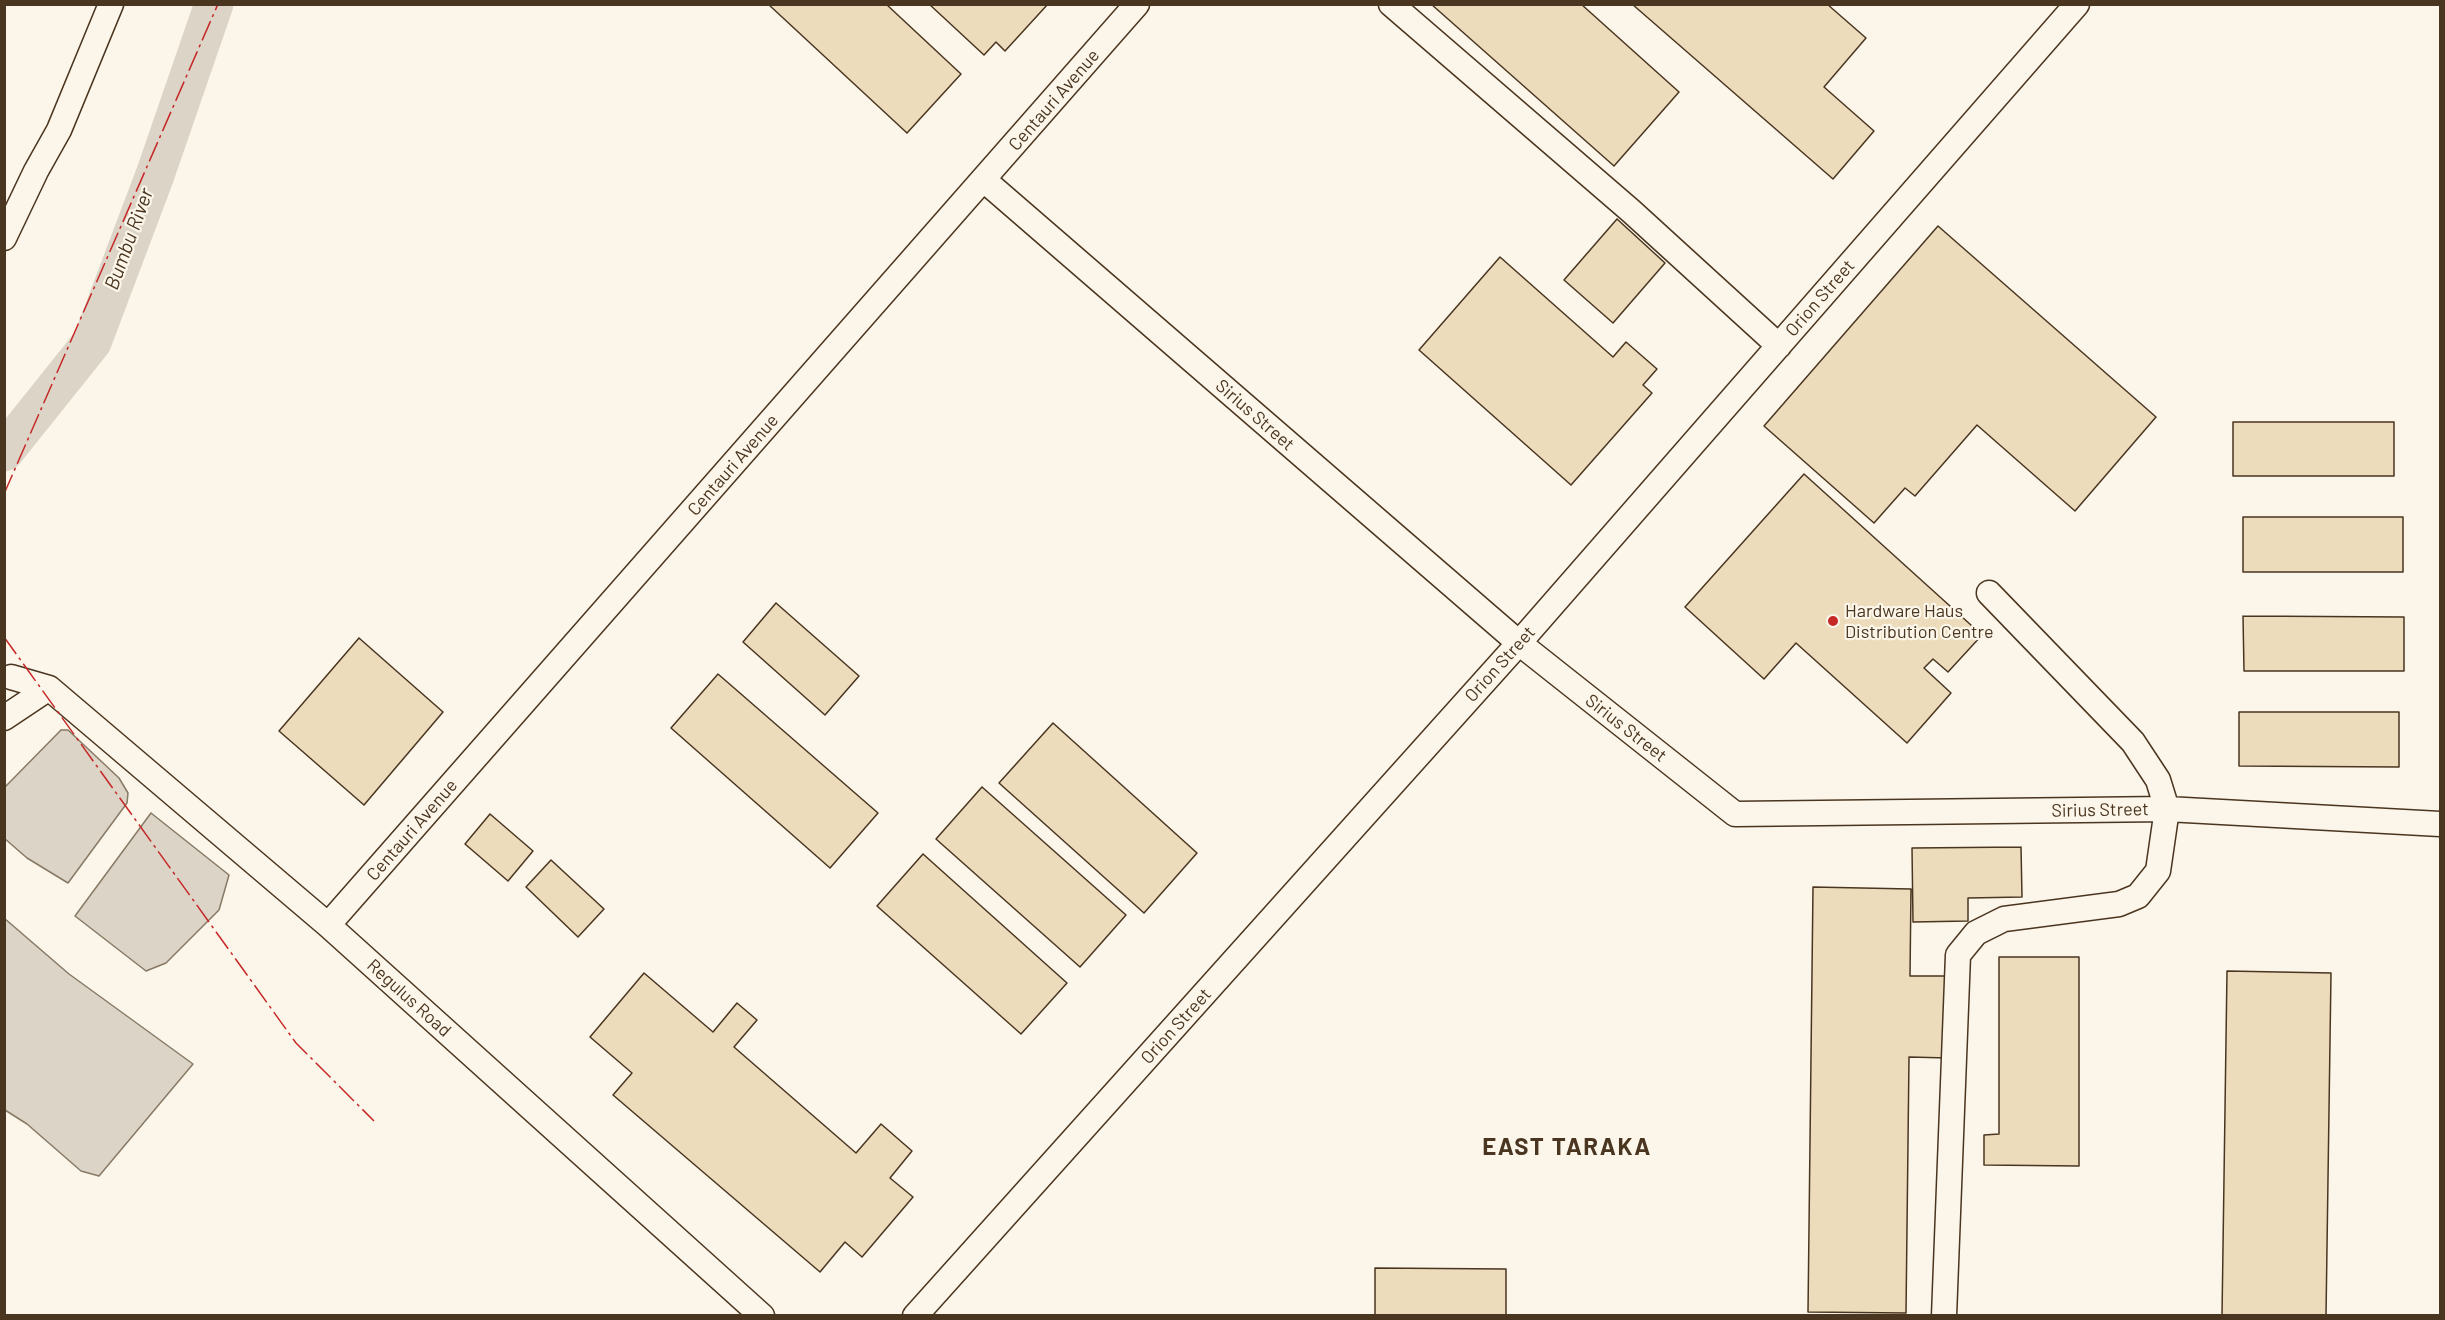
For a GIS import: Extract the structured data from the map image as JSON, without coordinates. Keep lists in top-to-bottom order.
{
  "streets": {
    "street": [
      "Centauri Avenue",
      "Orion Street",
      "Sirius Street",
      "Regulus Road"
    ]
  },
  "crossings": [
    ["Centauri Avenue", "Sirius Street"],
    ["Centauri Avenue", "Regulus Road"],
    ["Orion Street", "Sirius Street"]
  ],
  "districts": ["EAST TARAKA"],
  "water": ["Bumbu River"],
  "places": ["Hardware Haus Distribution Centre"]
}
